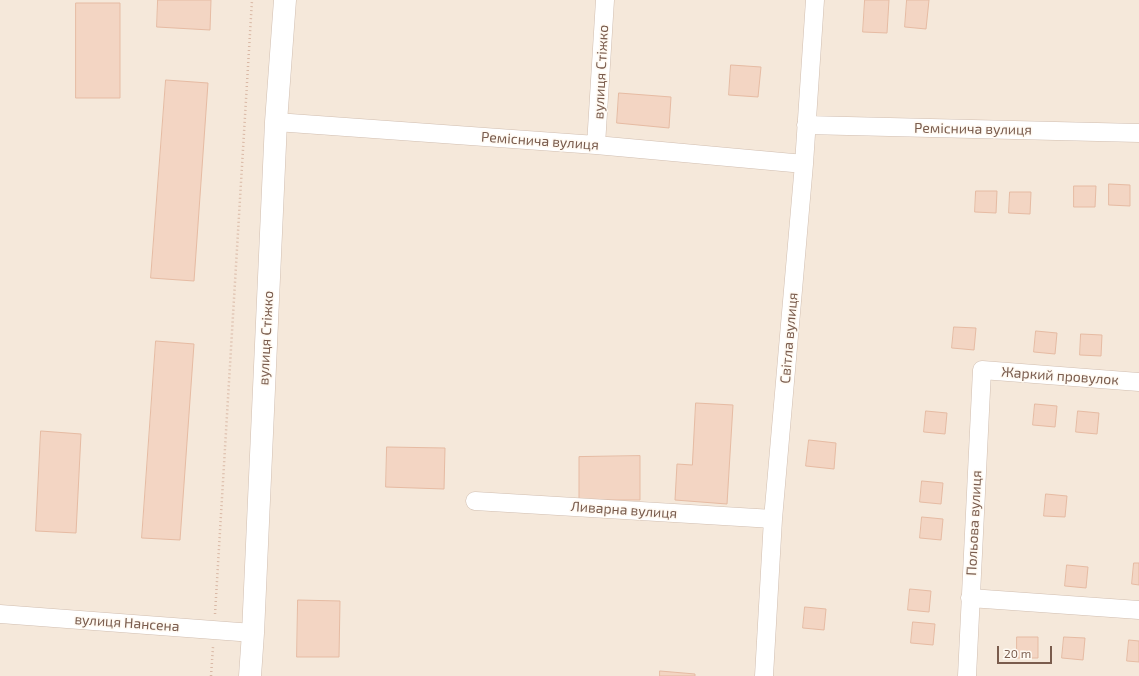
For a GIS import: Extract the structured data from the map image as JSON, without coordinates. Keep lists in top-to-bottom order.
{
  "streets": {
    "street": [
      "вулиця Стіжко",
      "Реміснича вулиця",
      "Світла вулиця",
      "Жаркий провулок",
      "Ливарна вулиця",
      "Польова вулиця",
      "вулиця Нансена"
    ]
  },
  "crossings": [
    ["вулиця Стіжко", "Реміснича вулиця"],
    ["вулиця Стіжко", "вулиця Нансена"],
    ["Реміснича вулиця", "Світла вулиця"],
    ["Світла вулиця", "Ливарна вулиця"],
    ["Жаркий провулок", "Польова вулиця"]
  ],
  "scale_bar": "20 m"
}
